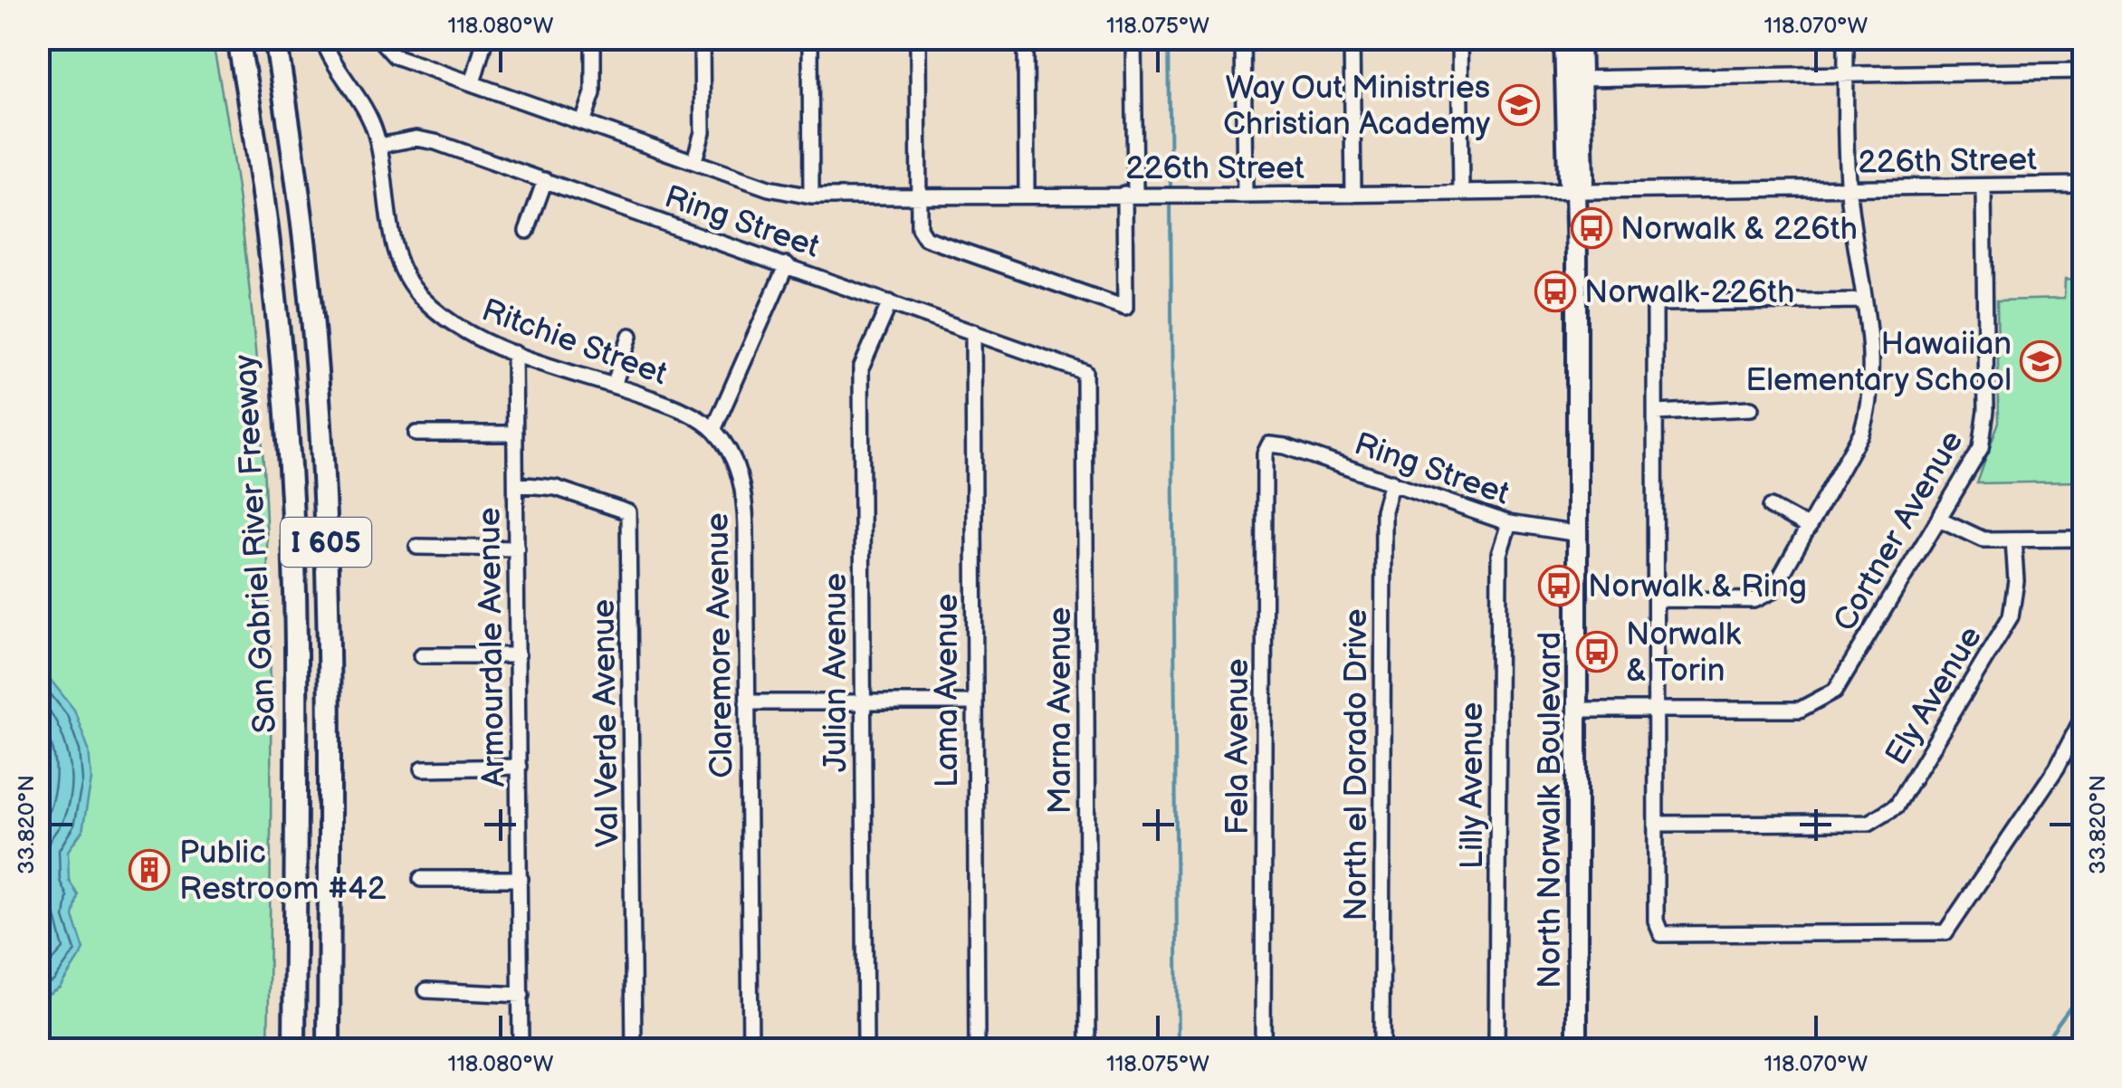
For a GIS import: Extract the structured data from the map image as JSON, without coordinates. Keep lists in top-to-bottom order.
{
  "streets": {
    "highway": ["I 605", "San Gabriel River Freeway"],
    "main road": ["North Norwalk Boulevard"],
    "street": [
      "226th Street",
      "Ring Street",
      "Ritchie Street",
      "Cortner Avenue",
      "Claremore Avenue",
      "Armourdale Avenue",
      "Julian Avenue",
      "Lama Avenue",
      "Ely Avenue",
      "Marna Avenue",
      "Val Verde Avenue",
      "Fela Avenue",
      "North el Dorado Drive",
      "Lilly Avenue"
    ]
  },
  "crossings": [
    ["226th Street", "Cortner Avenue"],
    ["226th Street", "North Norwalk Boulevard"],
    ["Ring Street", "Ritchie Street"],
    ["Ring Street", "Julian Avenue"],
    ["Ring Street", "Lama Avenue"],
    ["Ring Street", "Marna Avenue"],
    ["Ring Street", "Fela Avenue"],
    ["Ring Street", "North el Dorado Drive"],
    ["Ring Street", "Lilly Avenue"],
    ["Ring Street", "North Norwalk Boulevard"],
    ["Ritchie Street", "Claremore Avenue"],
    ["Ritchie Street", "Armourdale Avenue"],
    ["I 605", "San Gabriel River Freeway"],
    ["Armourdale Avenue", "Val Verde Avenue"]
  ],
  "places": {
    "school or university": ["Way Out Ministries Christian Academy", "Hawaiian Elementary School"],
    "bus stop": [
      "Norwalk & 226th",
      "Norwalk-226th",
      "Norwalk & Ring",
      "Norwalk & Torin"
    ],
    "building": ["Public Restroom #42"]
  },
  "coordinates": [
    "118.080°W",
    "118.075°W",
    "118.070°W",
    "33.820°N"
  ]
}
